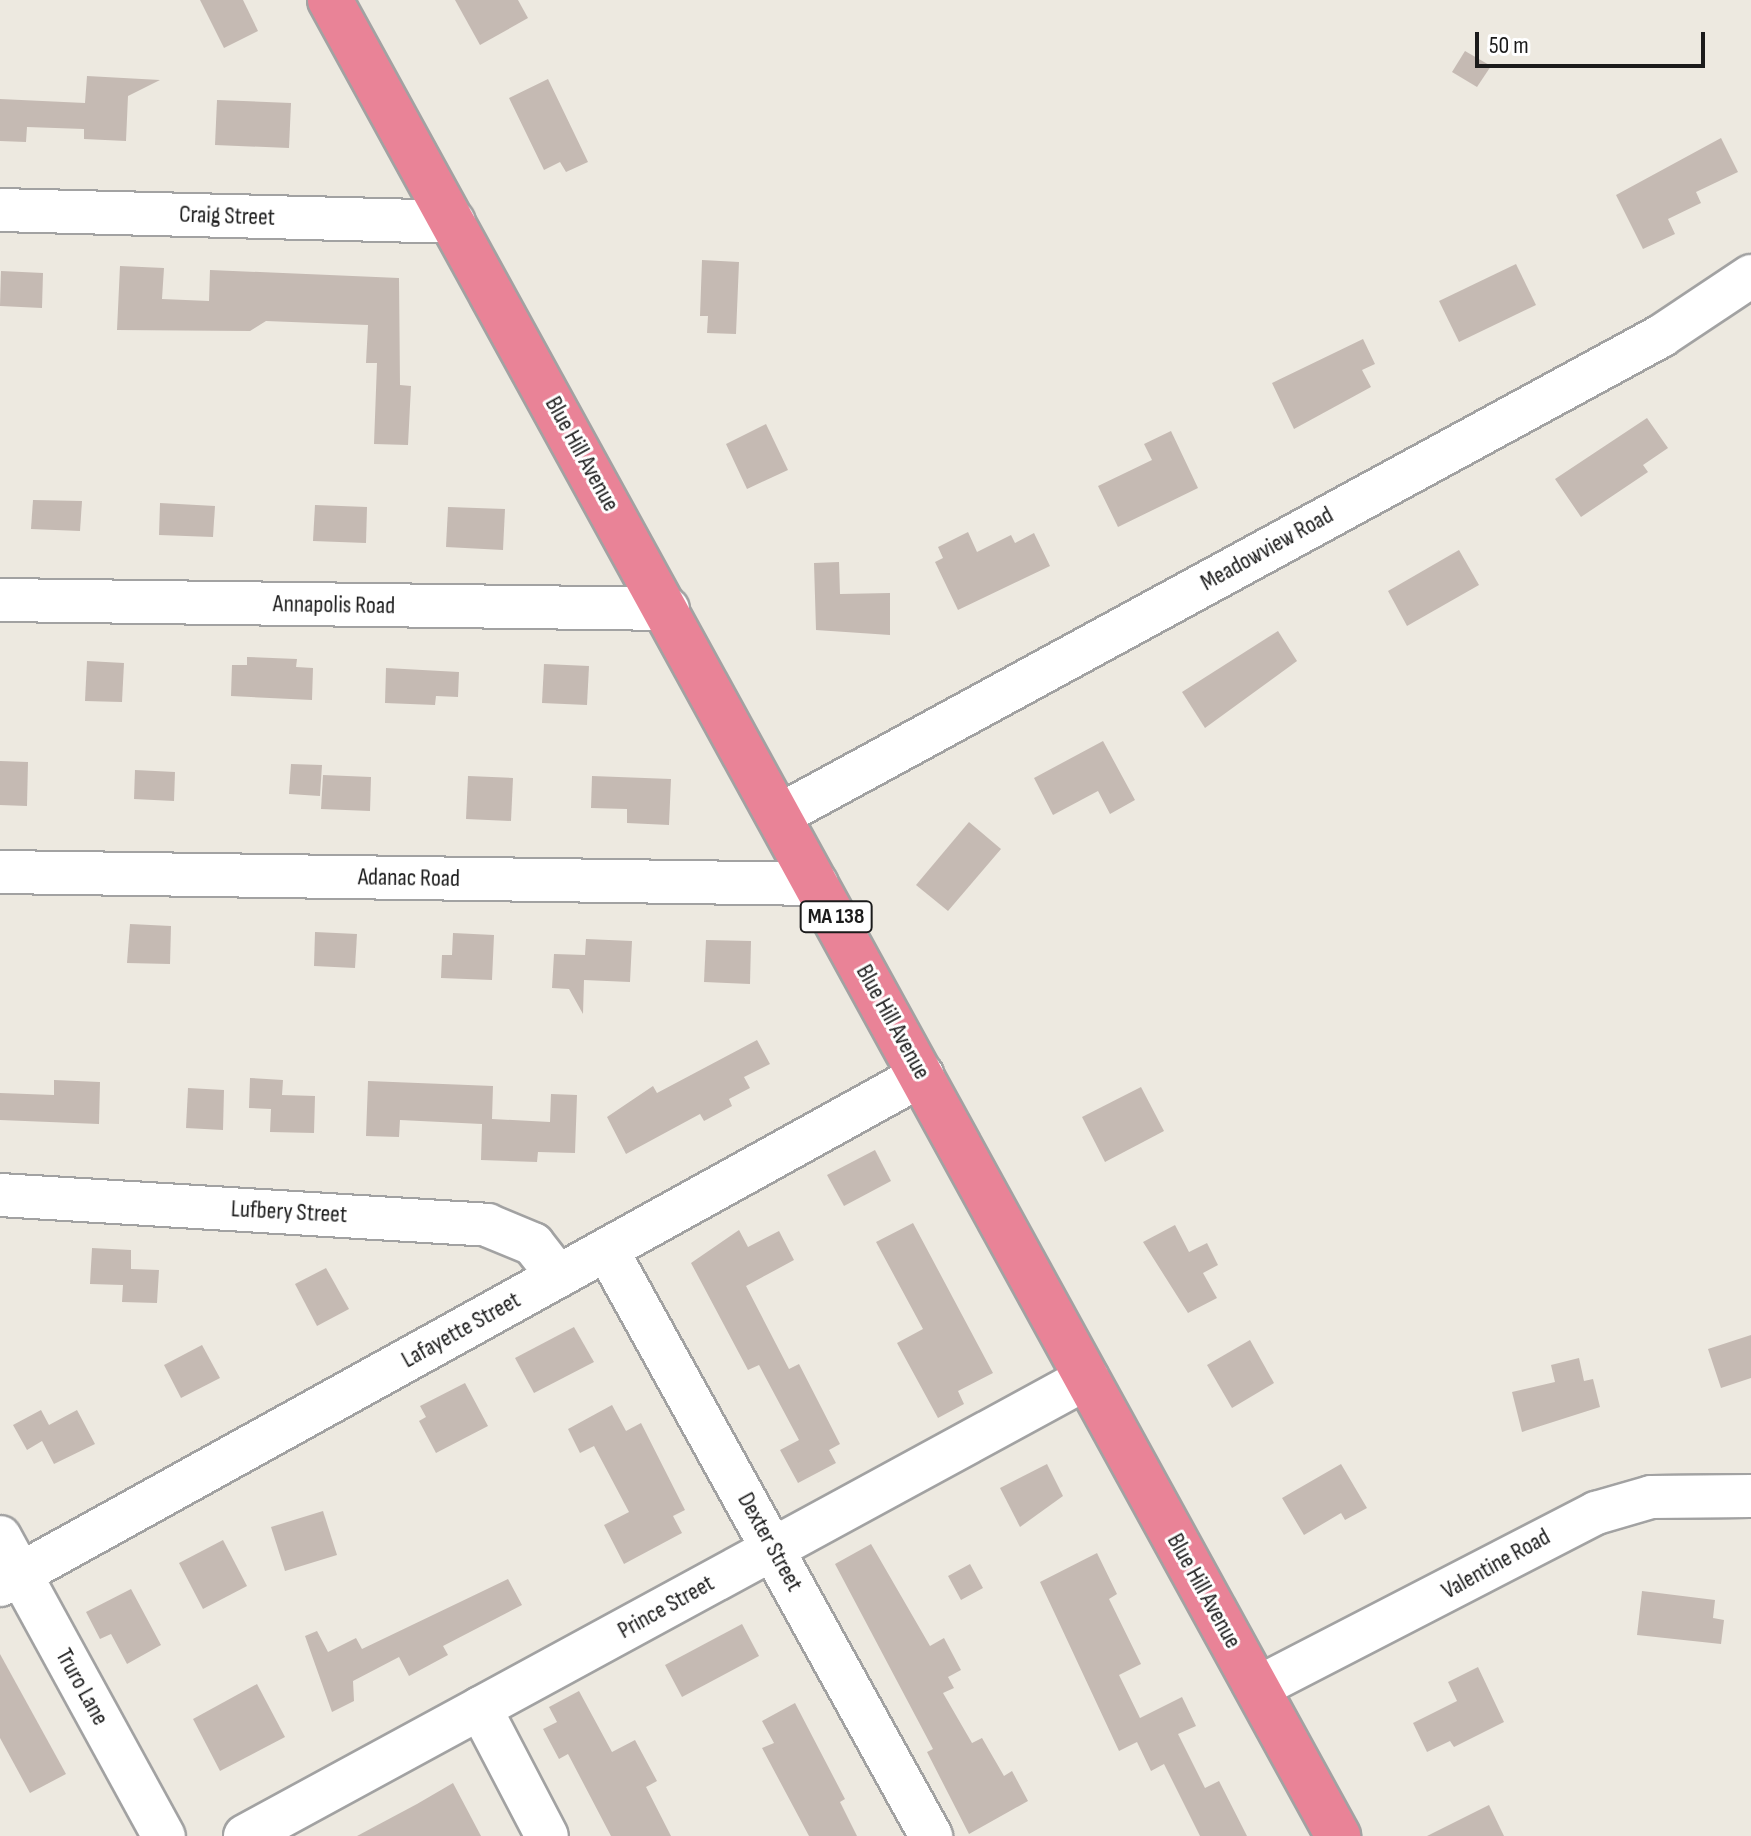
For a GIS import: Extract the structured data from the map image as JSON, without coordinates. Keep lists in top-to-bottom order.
{
  "streets": {
    "highway": ["Blue Hill Avenue", "MA 138"],
    "street": [
      "Craig Street",
      "Meadowview Road",
      "Annapolis Road",
      "Adanac Road",
      "Lufbery Street",
      "Lafayette Street",
      "Dexter Street",
      "Valentine Road",
      "Prince Street",
      "Truro Lane"
    ]
  },
  "crossings": [
    ["Craig Street", "Blue Hill Avenue"],
    ["Blue Hill Avenue", "Meadowview Road"],
    ["Blue Hill Avenue", "Annapolis Road"],
    ["Blue Hill Avenue", "Adanac Road"],
    ["Blue Hill Avenue", "Lafayette Street"],
    ["Blue Hill Avenue", "Valentine Road"],
    ["Blue Hill Avenue", "Prince Street"],
    ["Lufbery Street", "Lafayette Street"],
    ["Lafayette Street", "Dexter Street"],
    ["Lafayette Street", "Truro Lane"],
    ["Dexter Street", "Prince Street"]
  ],
  "scale_bar": "50 m"
}
